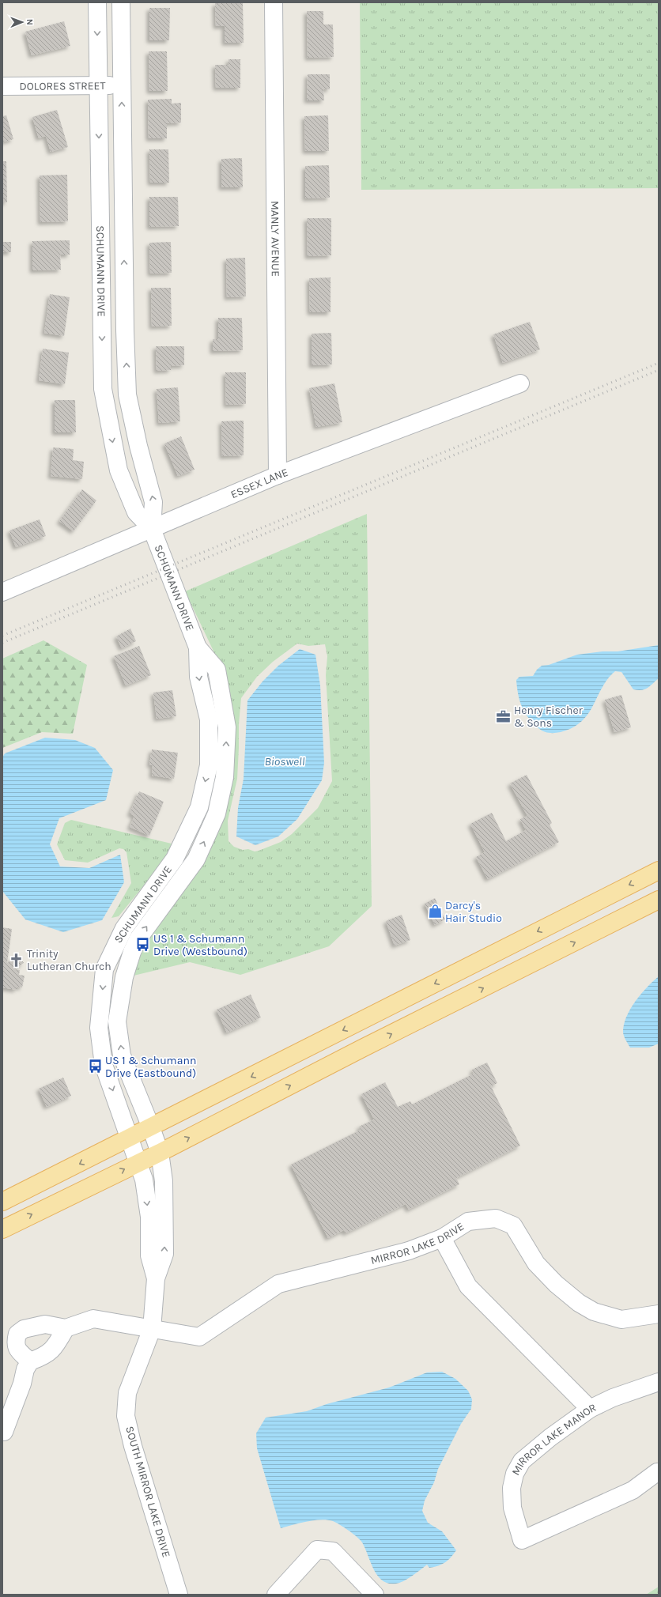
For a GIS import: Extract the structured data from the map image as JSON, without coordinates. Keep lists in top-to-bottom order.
{
  "streets": {
    "street": [
      "DOLORES STREET",
      "MANLY AVENUE",
      "SCHUMANN DRIVE",
      "ESSEX LANE",
      "MIRROR LAKE DRIVE",
      "MIRROR LAKE MANOR",
      "SOUTH MIRROR LAKE DRIVE"
    ]
  },
  "crossings": [
    ["DOLORES STREET", "SCHUMANN DRIVE"],
    ["MANLY AVENUE", "ESSEX LANE"],
    ["SCHUMANN DRIVE", "ESSEX LANE"],
    ["SCHUMANN DRIVE", "SOUTH MIRROR LAKE DRIVE"],
    ["MIRROR LAKE DRIVE", "SOUTH MIRROR LAKE DRIVE"]
  ],
  "water": ["Bioswell"],
  "places": {
    "office": ["Henry Fischer & Sons"],
    "shop": ["Darcy's Hair Studio"],
    "bus stop": ["US 1 & Schumann Drive (Westbound)", "US 1 & Schumann Drive (Eastbound)"],
    "church": ["Trinity Lutheran Church"]
  },
  "north": "right"
}
